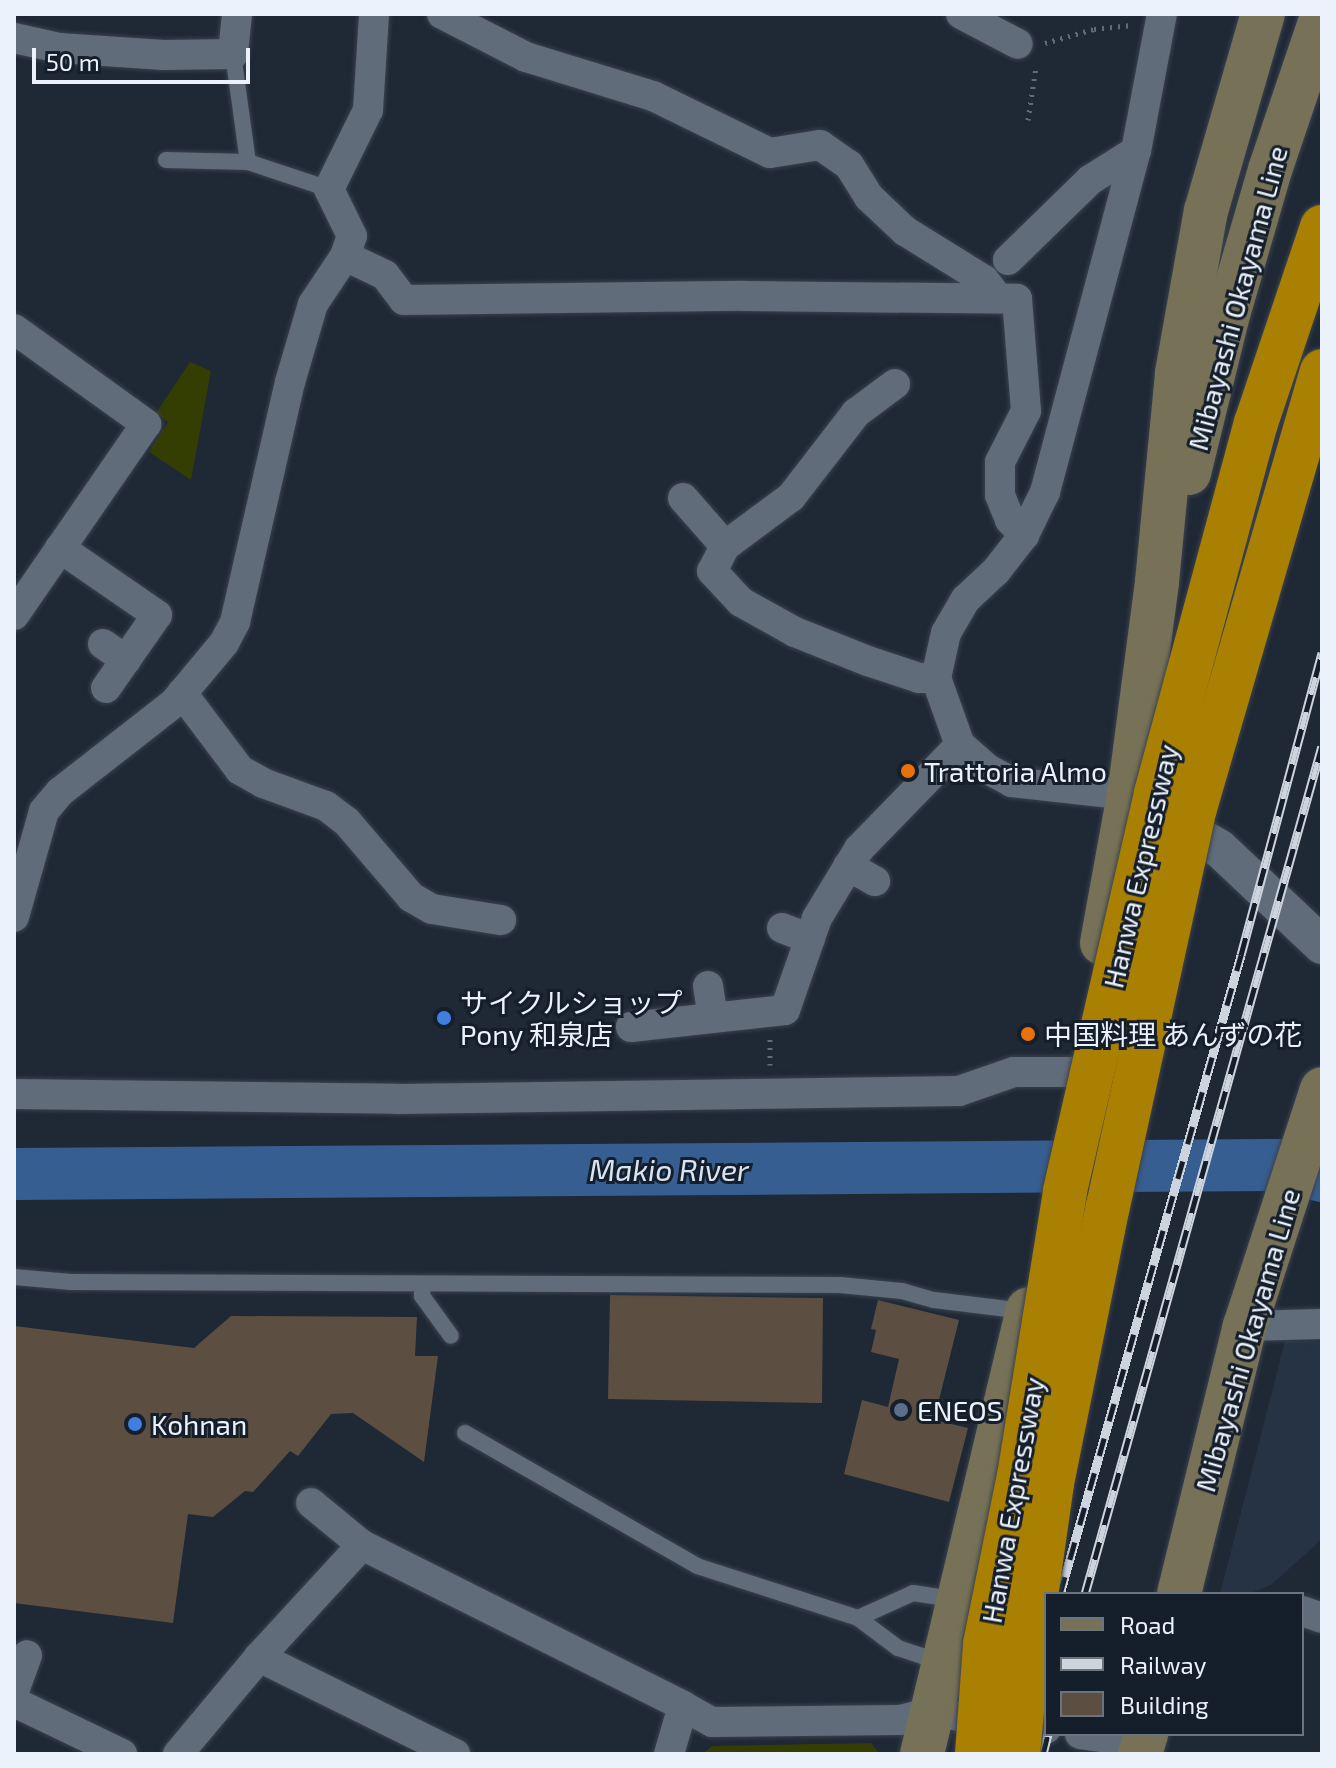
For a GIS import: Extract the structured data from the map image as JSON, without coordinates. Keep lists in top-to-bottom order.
{
  "streets": {
    "highway": ["Hanwa Expressway"],
    "main road": ["Mibayashi Okayama Line"]
  },
  "water": ["Makio River"],
  "places": [
    "Trattoria Almo",
    "サイクルショップ Pony 和泉店",
    "中国料理 あんずの花",
    "ENEOS",
    "Kohnan"
  ],
  "legend": ["Road", "Railway", "Building"],
  "scale_bar": "50 m"
}
